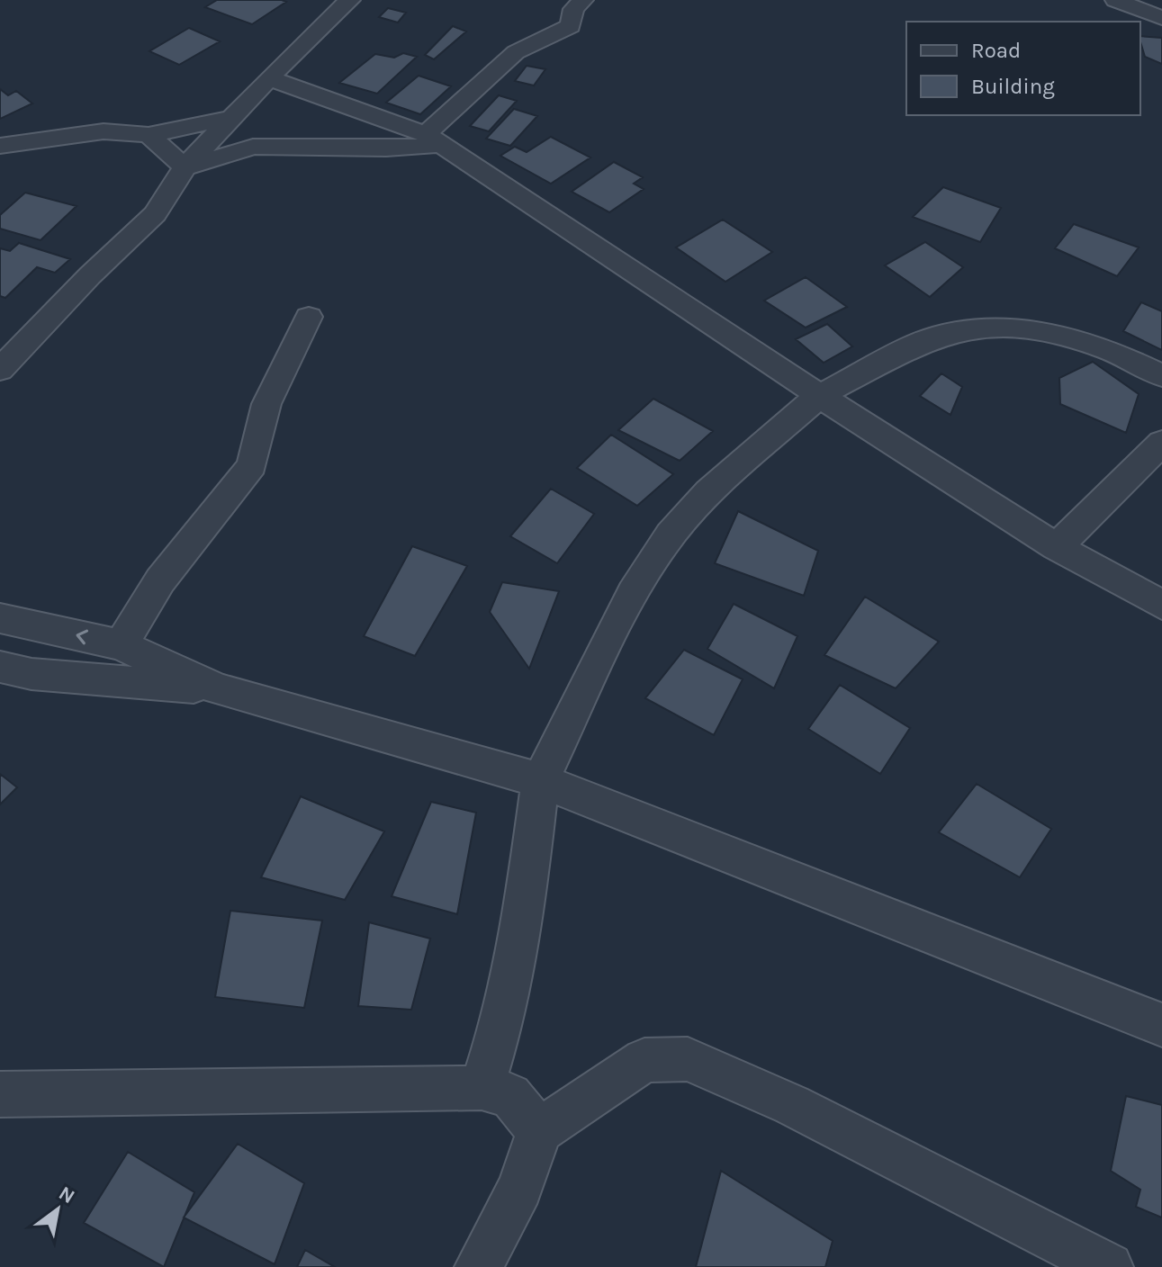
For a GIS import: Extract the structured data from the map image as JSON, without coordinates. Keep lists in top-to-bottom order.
{
  "legend": ["Road", "Building"],
  "north": "top right"
}
